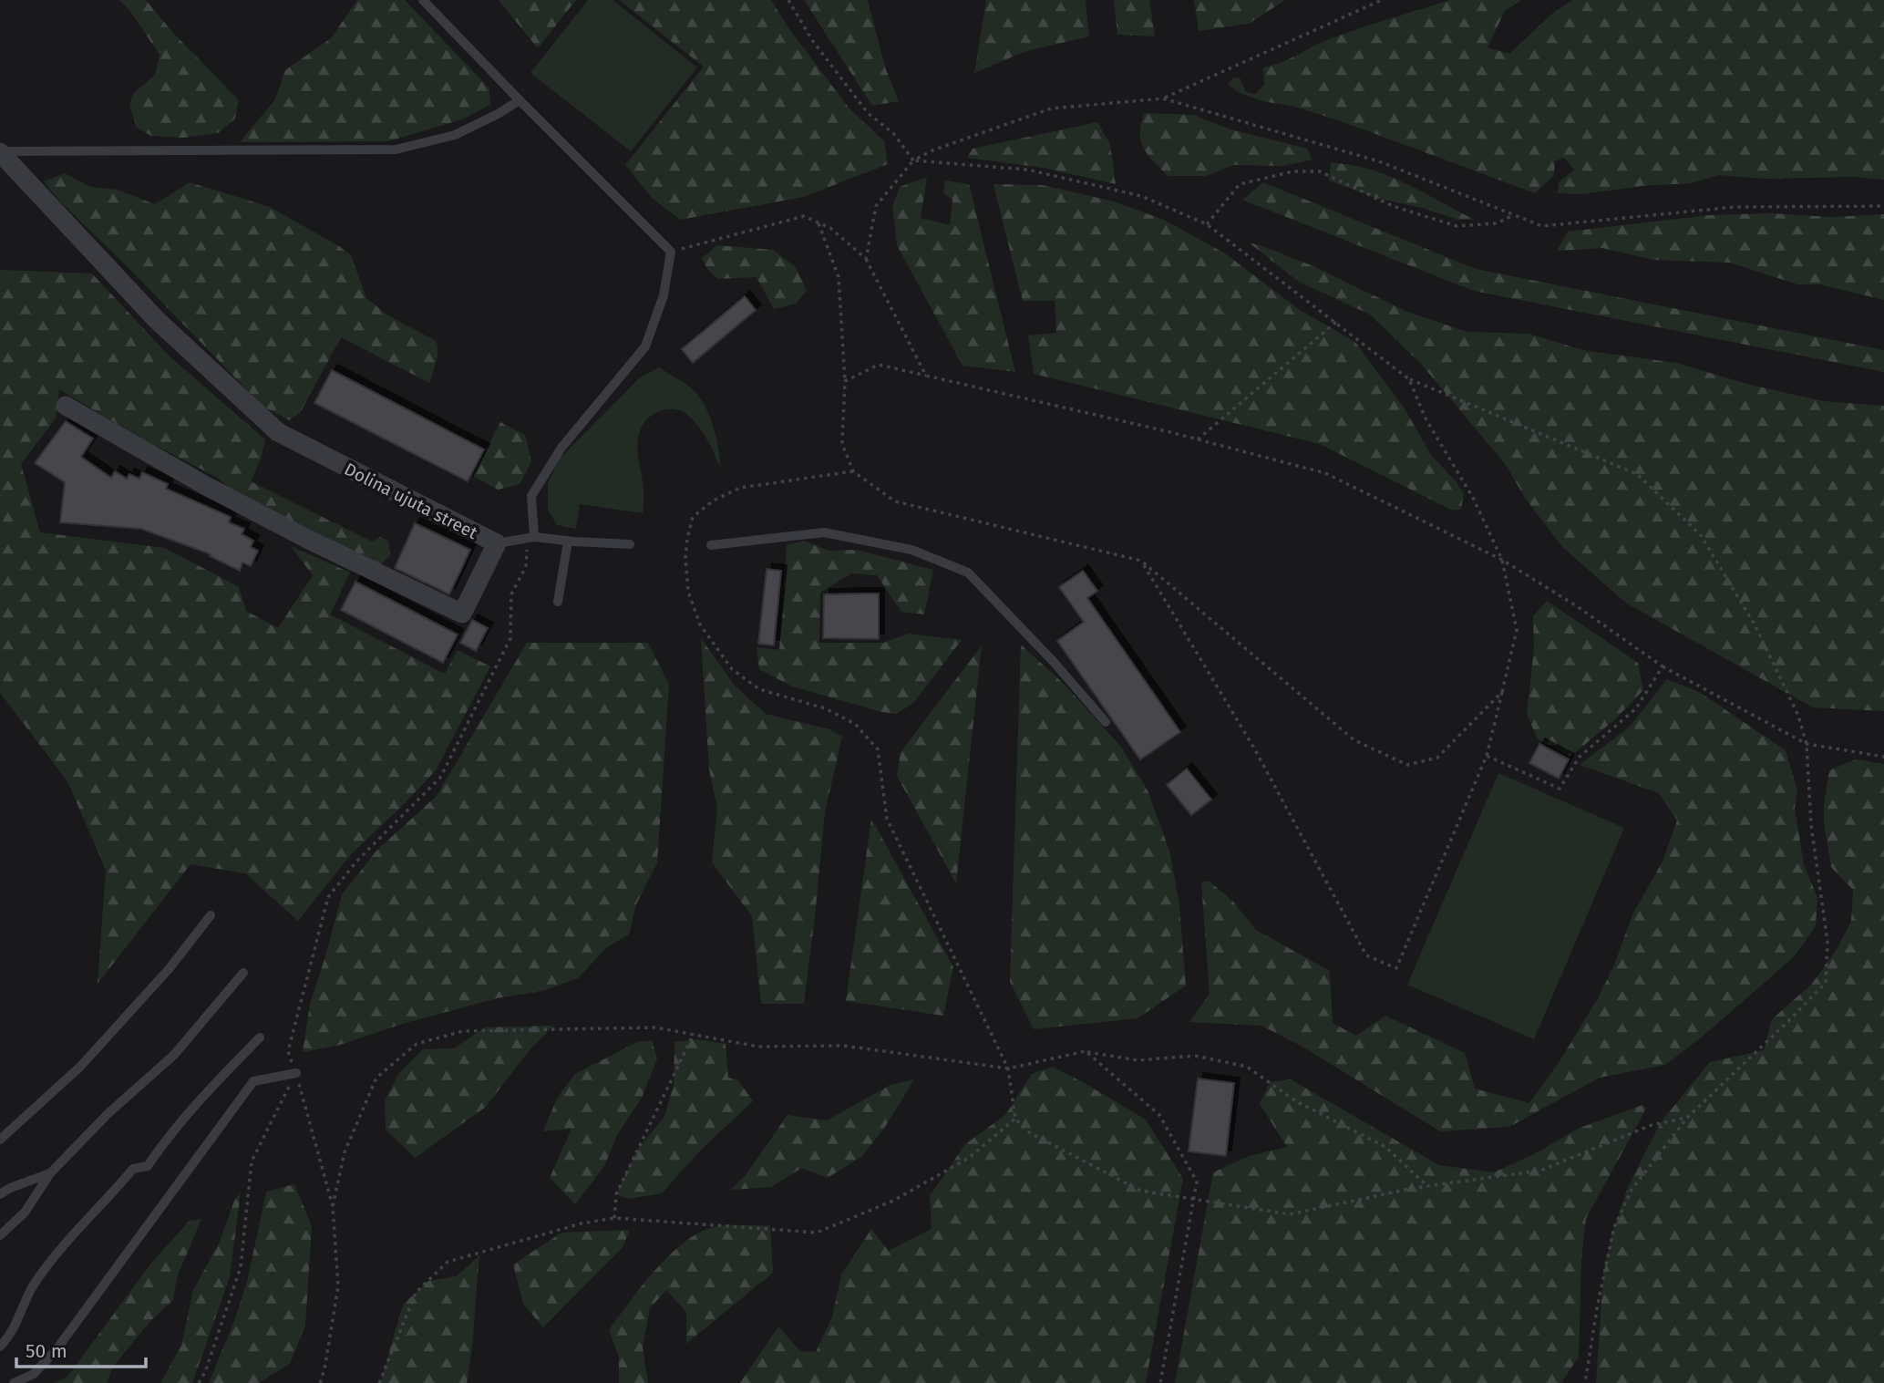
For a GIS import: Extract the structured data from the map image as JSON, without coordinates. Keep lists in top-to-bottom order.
{
  "streets": {
    "street": ["Dolina ujuta street"]
  },
  "scale_bar": "50 m"
}
